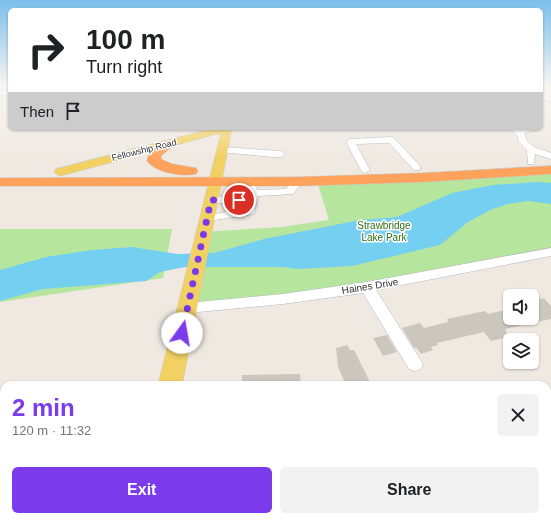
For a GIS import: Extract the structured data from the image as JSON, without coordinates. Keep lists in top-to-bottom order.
{
  "streets": {
    "main road": ["Fellowship Road"],
    "street": ["Haines Drive"]
  },
  "parks": ["Strawbridge Lake Park"],
  "page": {
    "turn": ["100 m", "Turn right"],
    "then": "Then",
    "heading": ["2 min", "120 m · 11:32"],
    "buttons": ["Exit", "Share"]
  }
}
